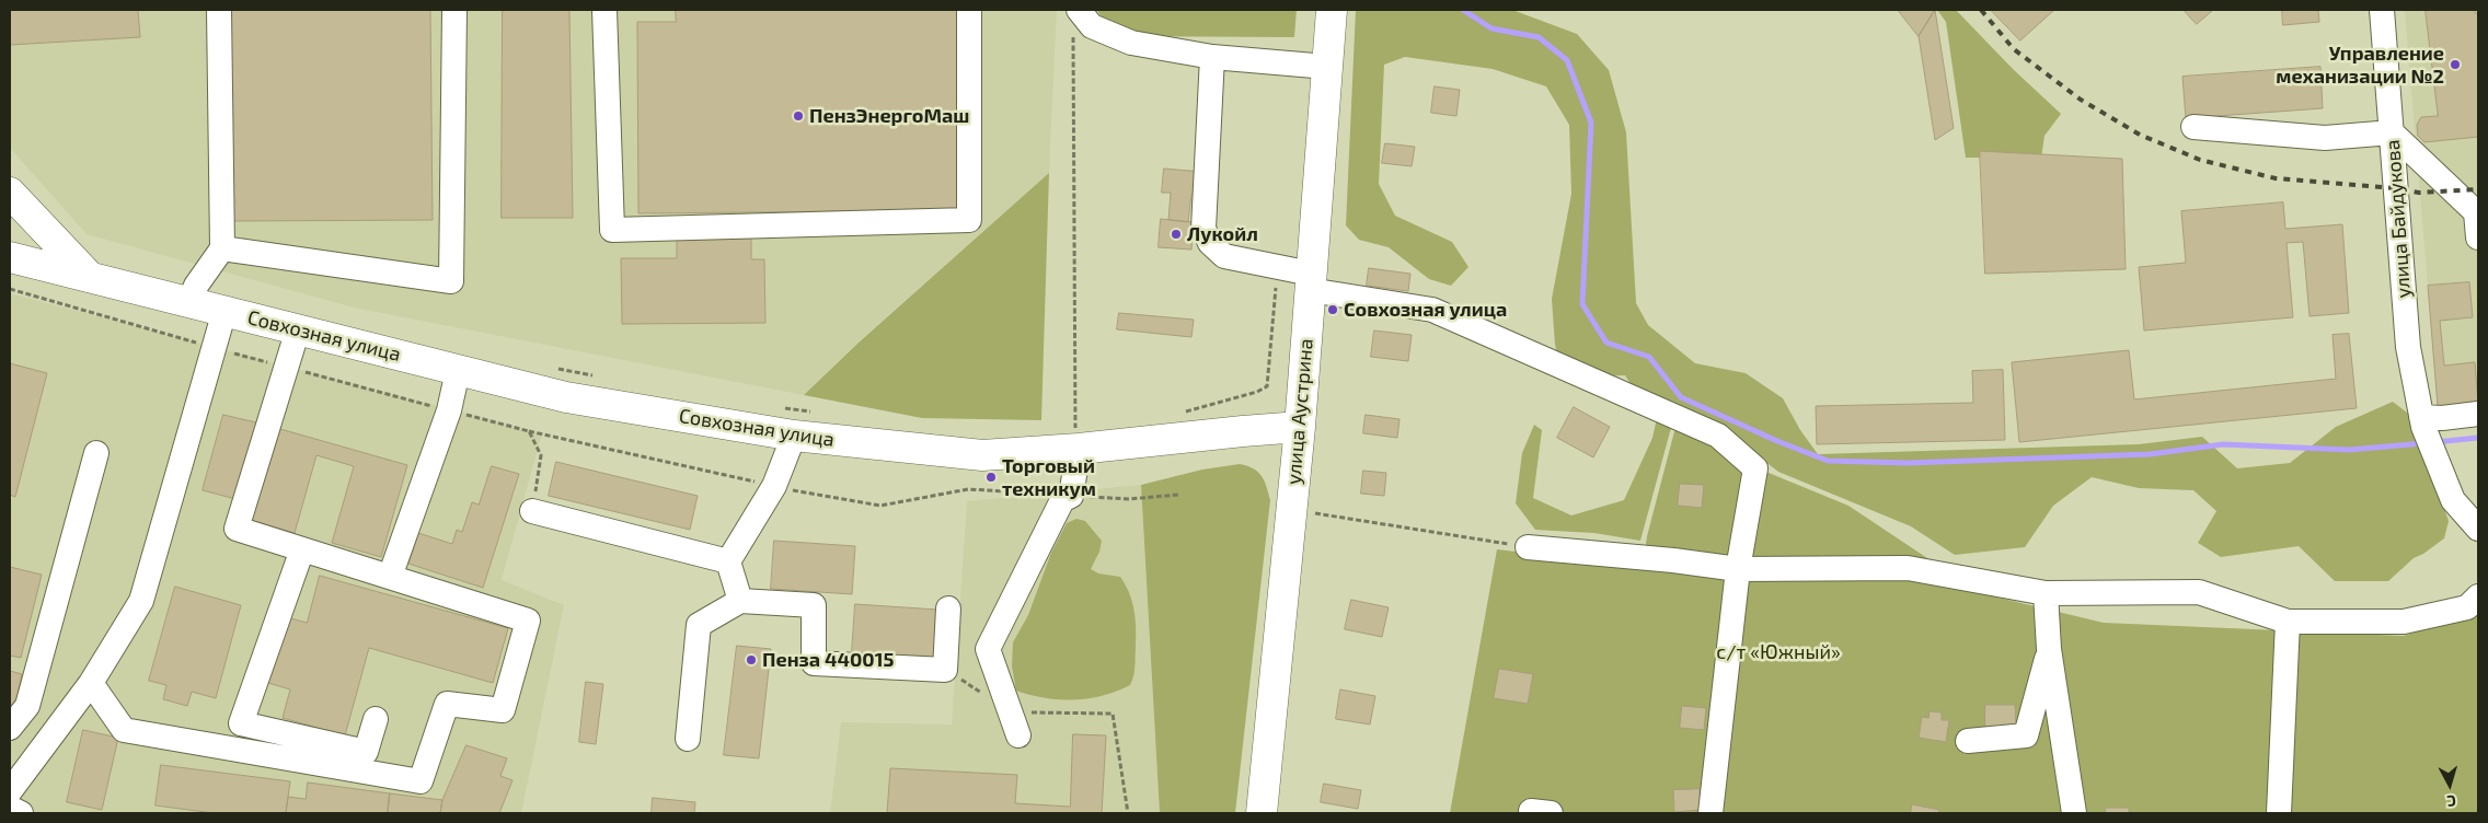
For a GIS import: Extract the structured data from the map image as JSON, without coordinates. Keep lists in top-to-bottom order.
{
  "streets": {
    "main road": ["Совхозная улица", "улица Аустрина"],
    "street": ["улица Байдукова"]
  },
  "crossings": [
    ["Совхозная улица", "улица Аустрина"]
  ],
  "parks": ["с/т «Южный»"],
  "places": [
    "Управление механизации №2",
    "ПензЭнергоМаш",
    "Лукойл",
    "Совхозная улица",
    "Торговый техникум",
    "Пенза 440015"
  ],
  "north": "bottom"
}
